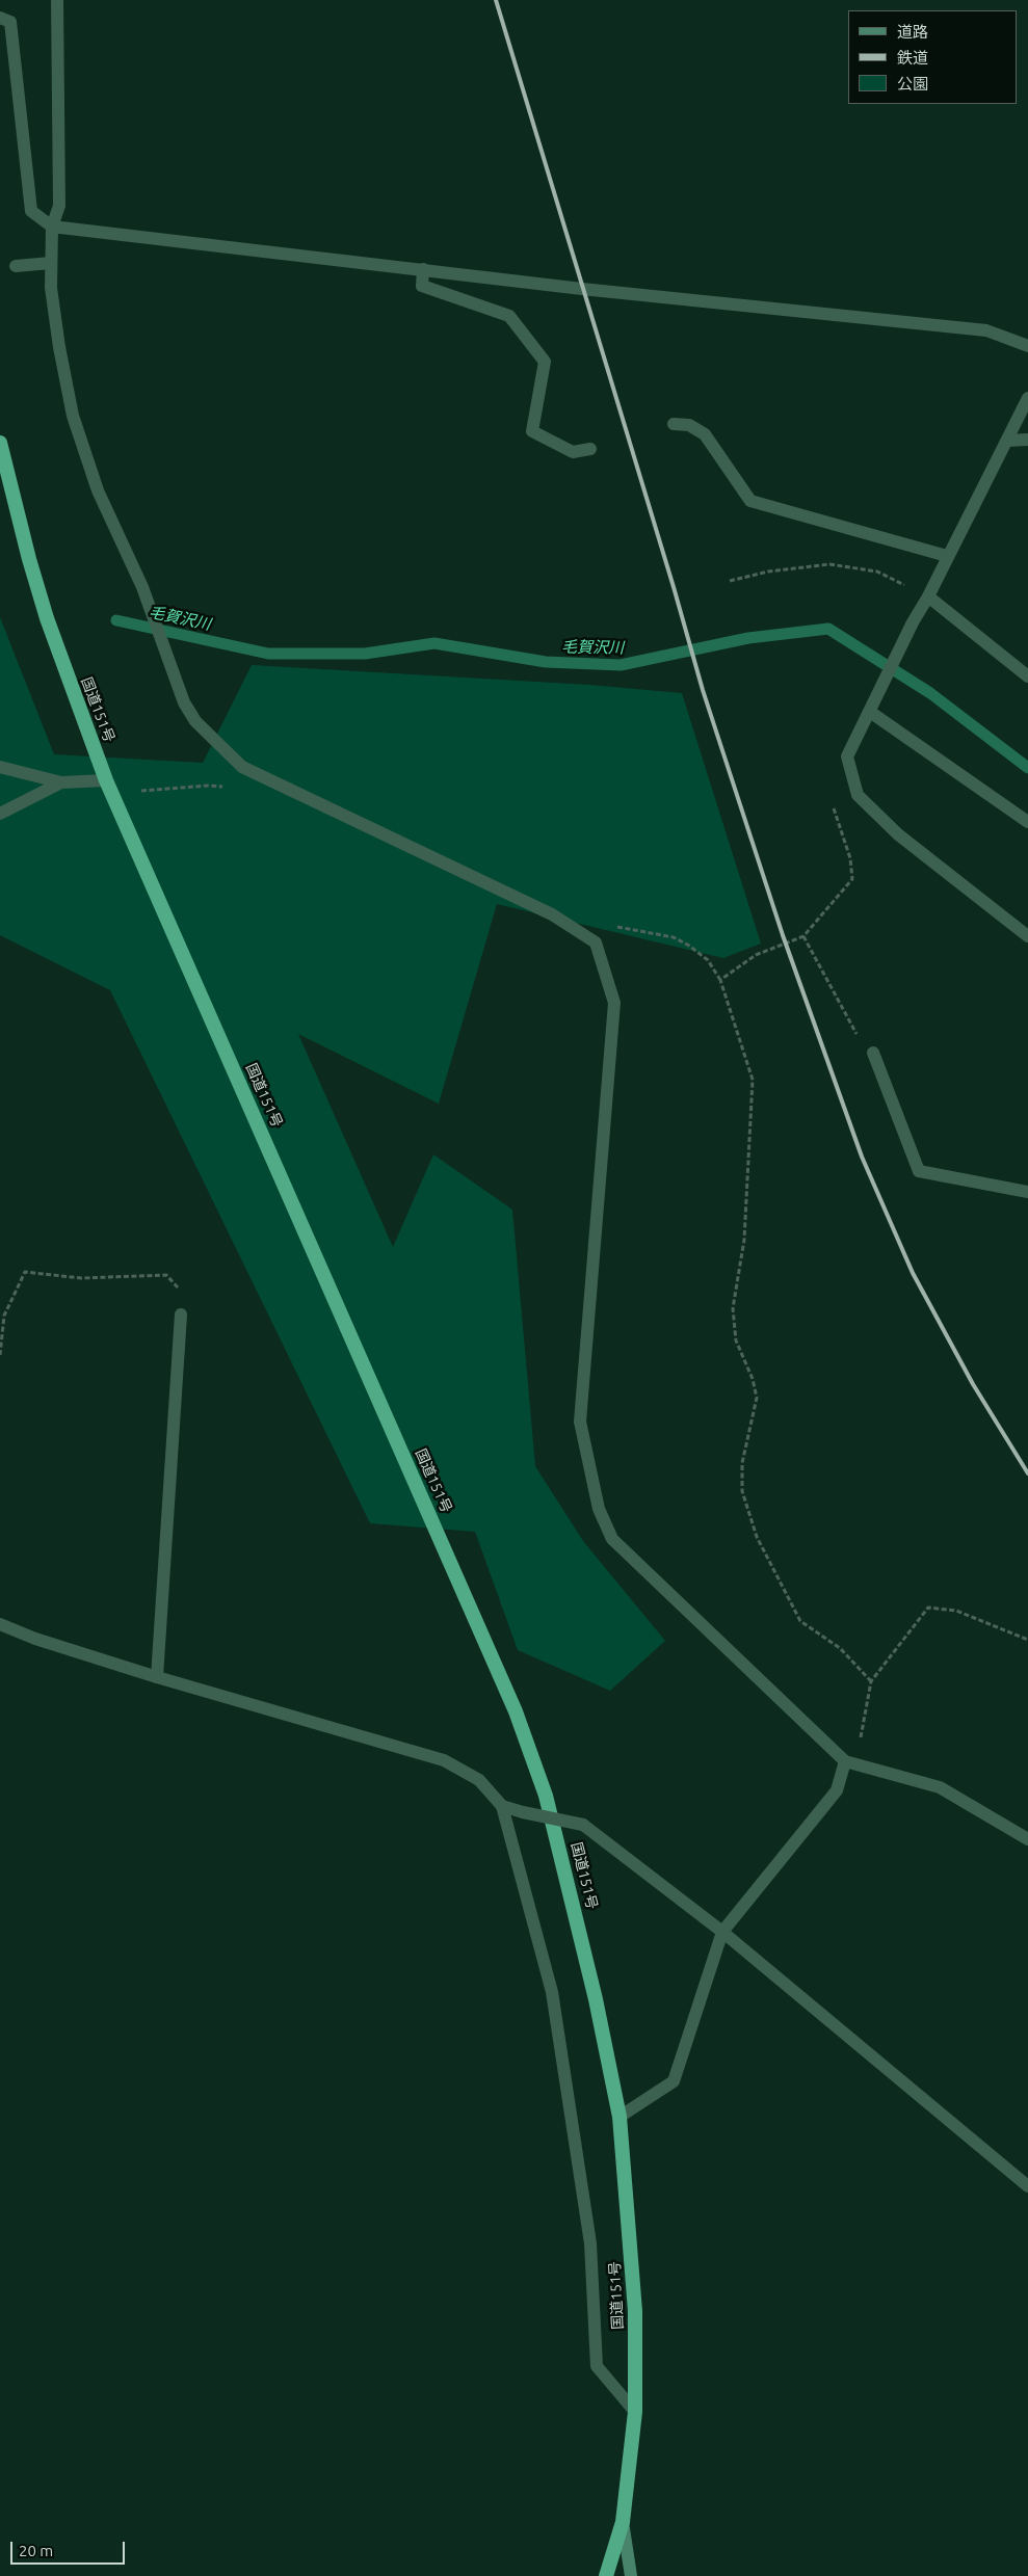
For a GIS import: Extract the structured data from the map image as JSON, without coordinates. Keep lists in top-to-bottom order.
{
  "streets": {
    "highway": ["国道151号"]
  },
  "water": ["毛賀沢川"],
  "legend": ["道路", "鉄道", "公園"],
  "scale_bar": "20 m"
}
